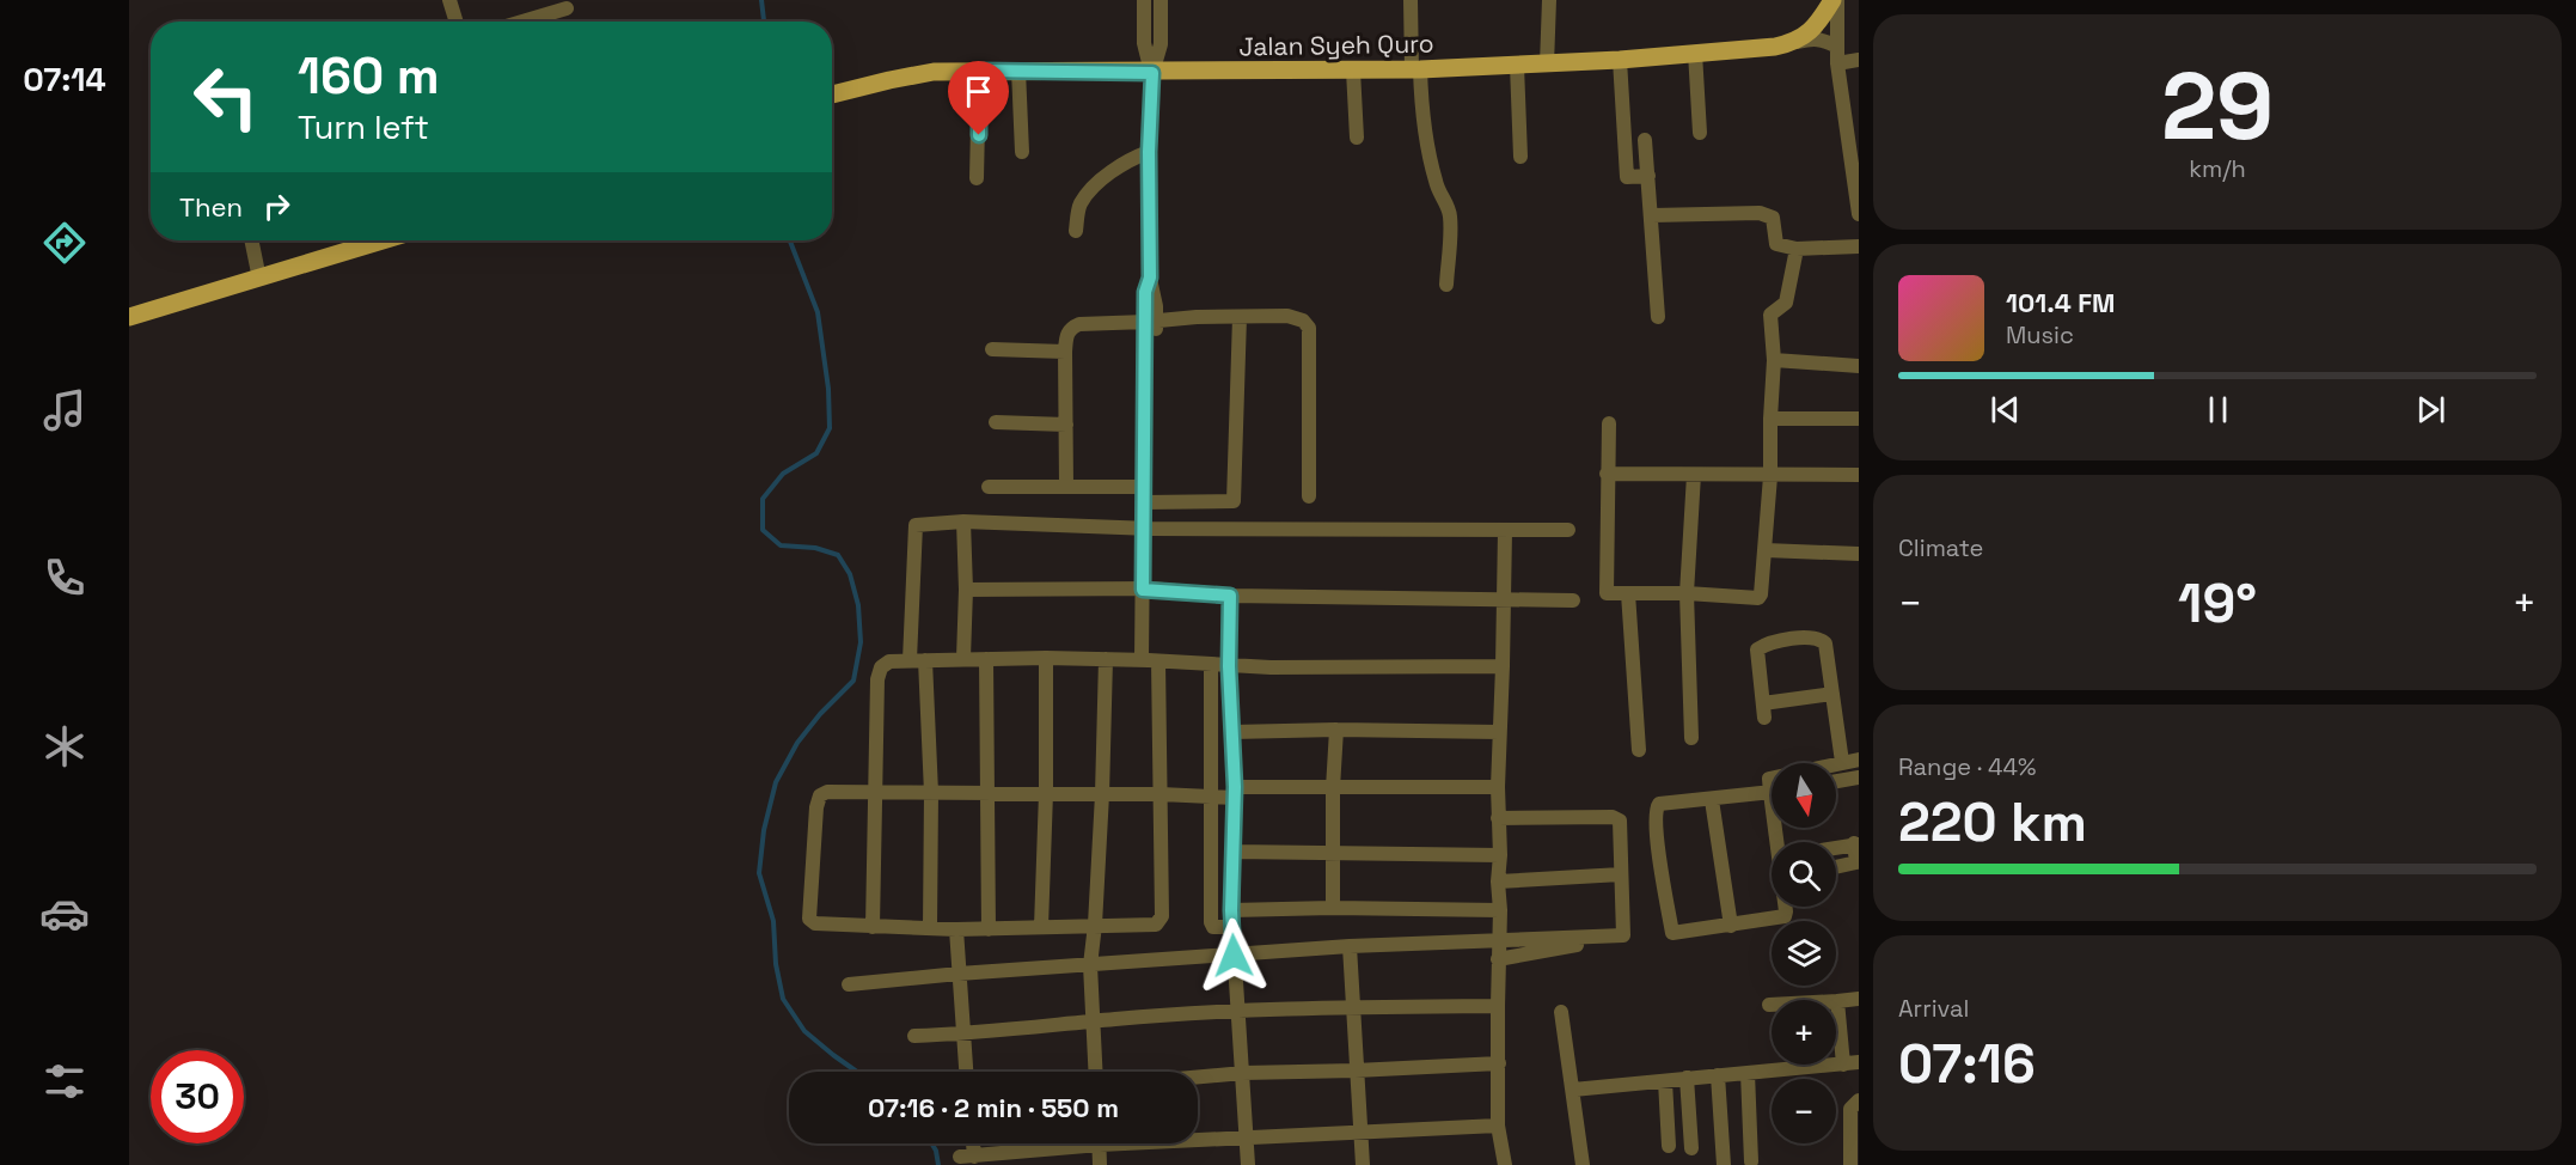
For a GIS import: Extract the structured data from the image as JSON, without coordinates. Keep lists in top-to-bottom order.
{
  "streets": {
    "main road": ["Jalan Syeh Quro"]
  },
  "north": "bottom",
  "page": {
    "tabs": "07:14",
    "tile": [
      ["29", "km/h"],
      "Climate",
      ["Range · 44%", "220 km"],
      ["Arrival", "07:16"]
    ],
    "turn": ["160 m", "Turn left"],
    "then": "Then",
    "song": ["101.4 FM", "Music"],
    "heat": ["−", "19°", "+"],
    "map_buttons": ["+", "−"],
    "limit": "30",
    "trip": "07:16 · 2 min · 550 m"
  }
}
